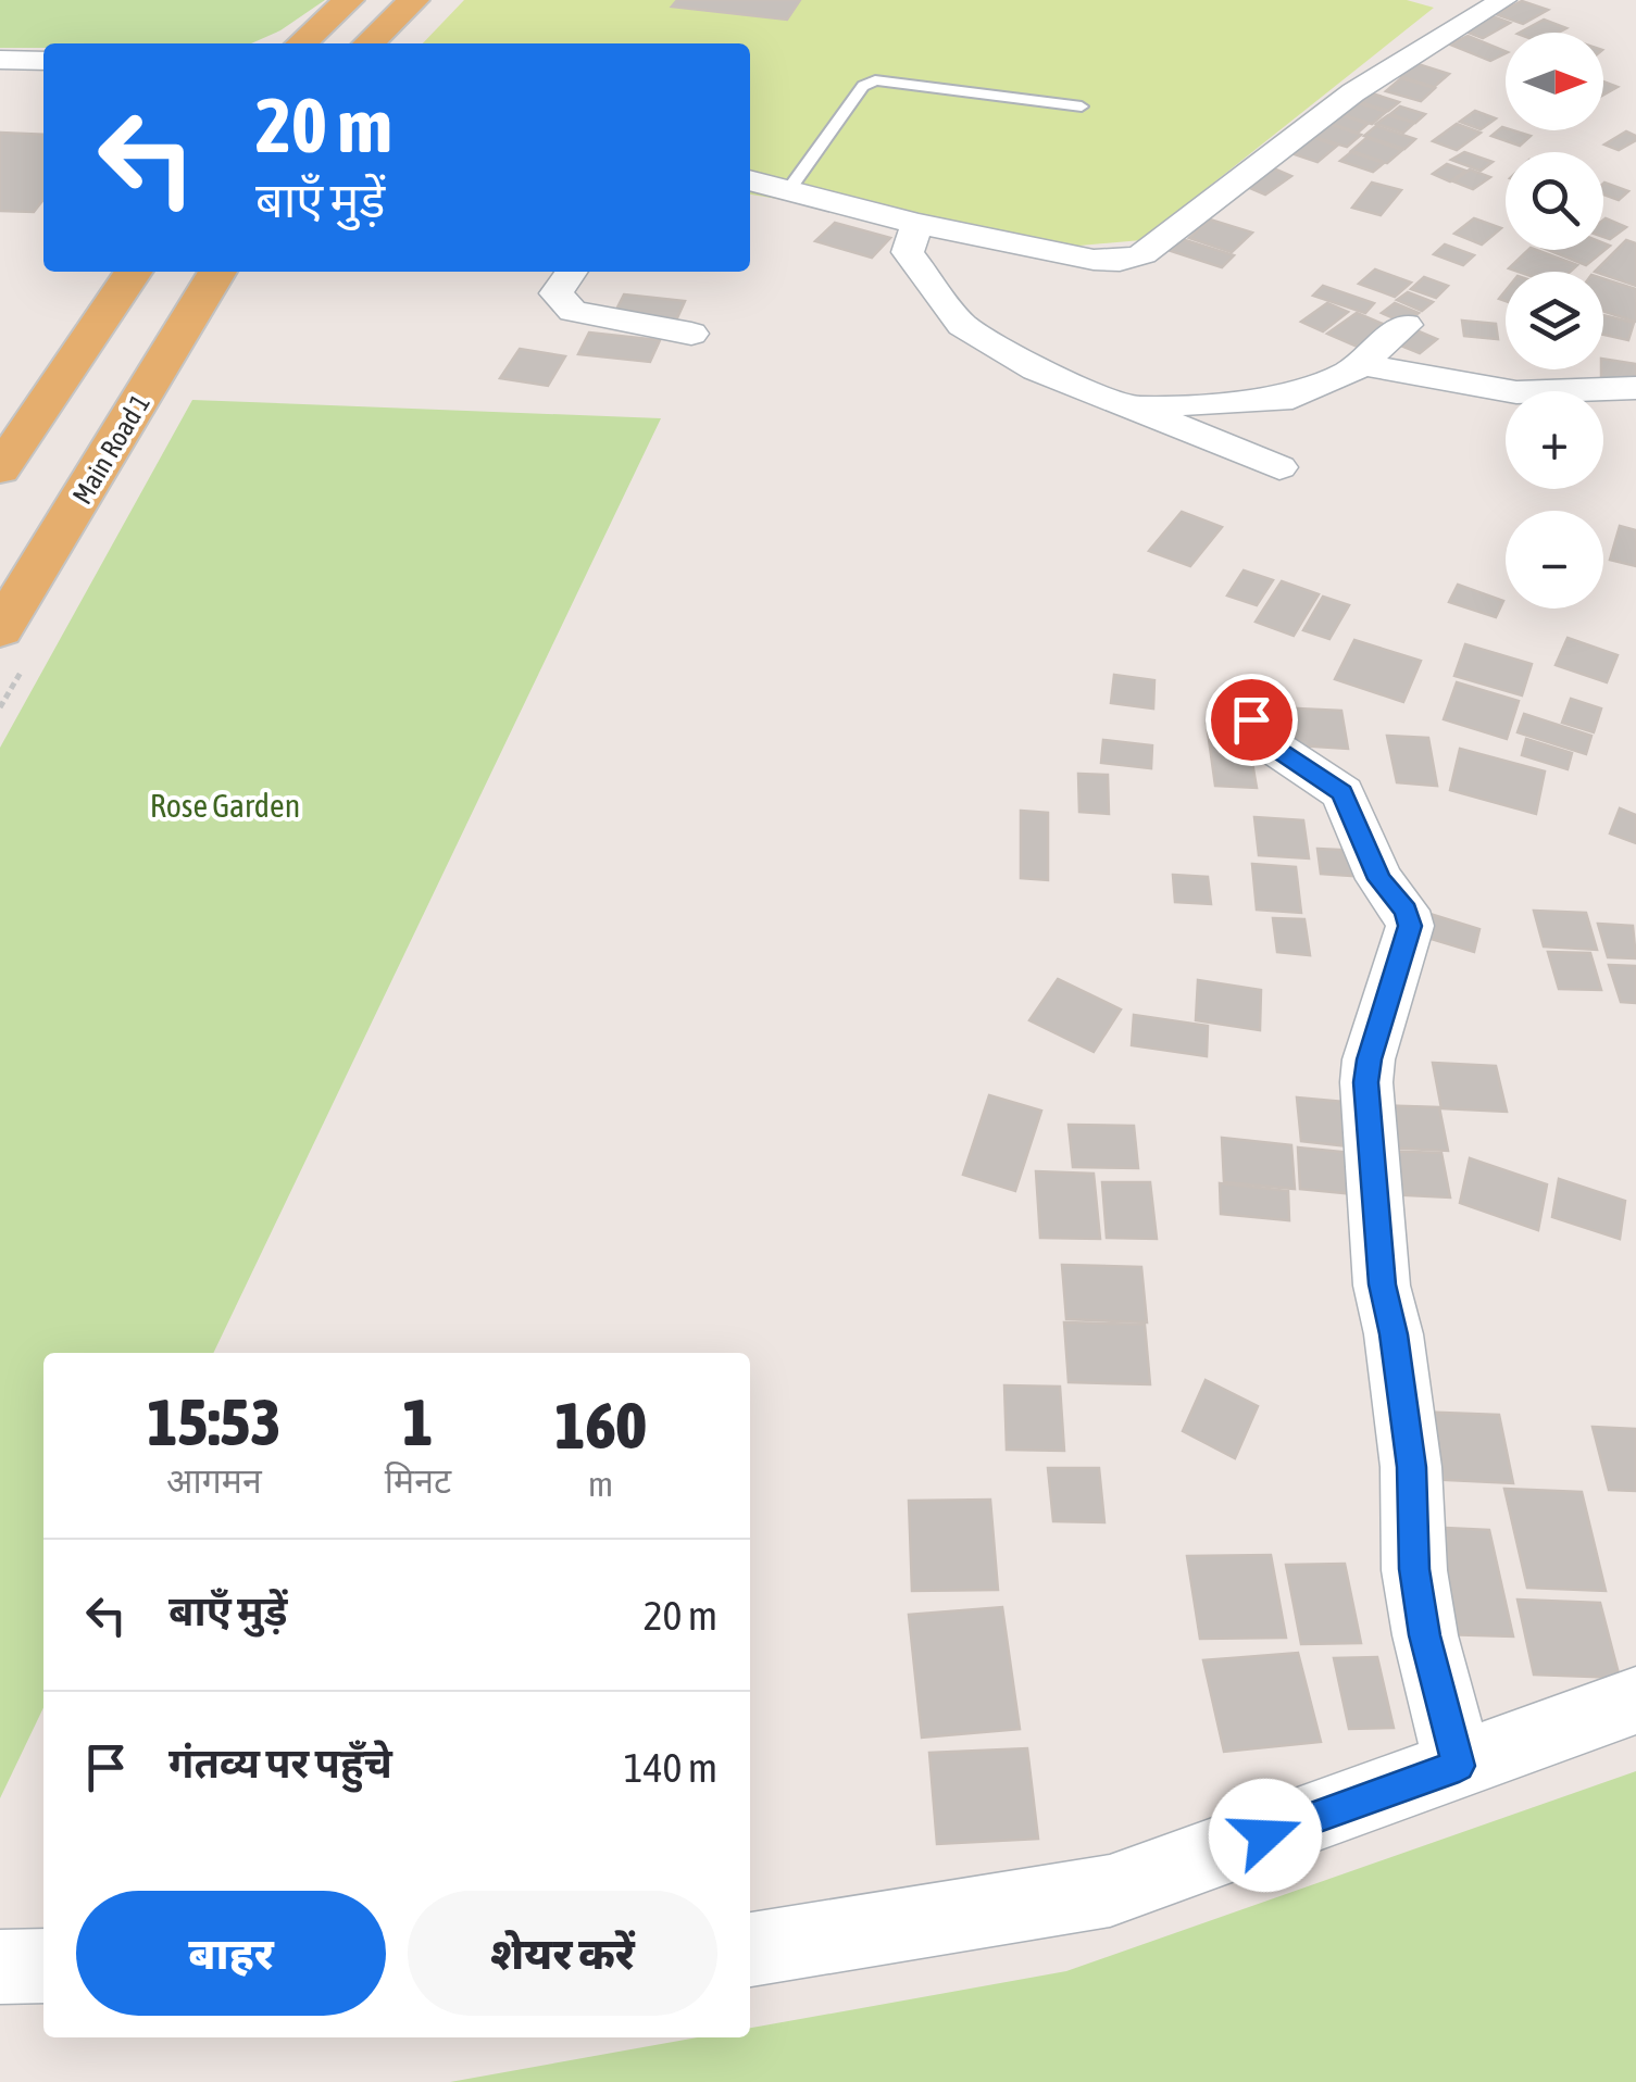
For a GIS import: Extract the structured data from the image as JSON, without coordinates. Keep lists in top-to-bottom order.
{
  "streets": {
    "main road": ["Main Road 1"]
  },
  "parks": ["Rose Garden"],
  "north": "right",
  "page": {
    "map_buttons": ["+", "−"],
    "turn": ["20 m", "बाएँ मुड़ें"],
    "eta": [
      "15:53",
      "आगमन",
      "1",
      "मिनट",
      "160",
      "m"
    ],
    "list": [
      {
        "name": "बाएँ मुड़ें",
        "value": "20 m"
      },
      {
        "name": "गंतव्य पर पहुँचे",
        "value": "140 m"
      }
    ],
    "buttons": ["बाहर", "शेयर करें"]
  }
}
